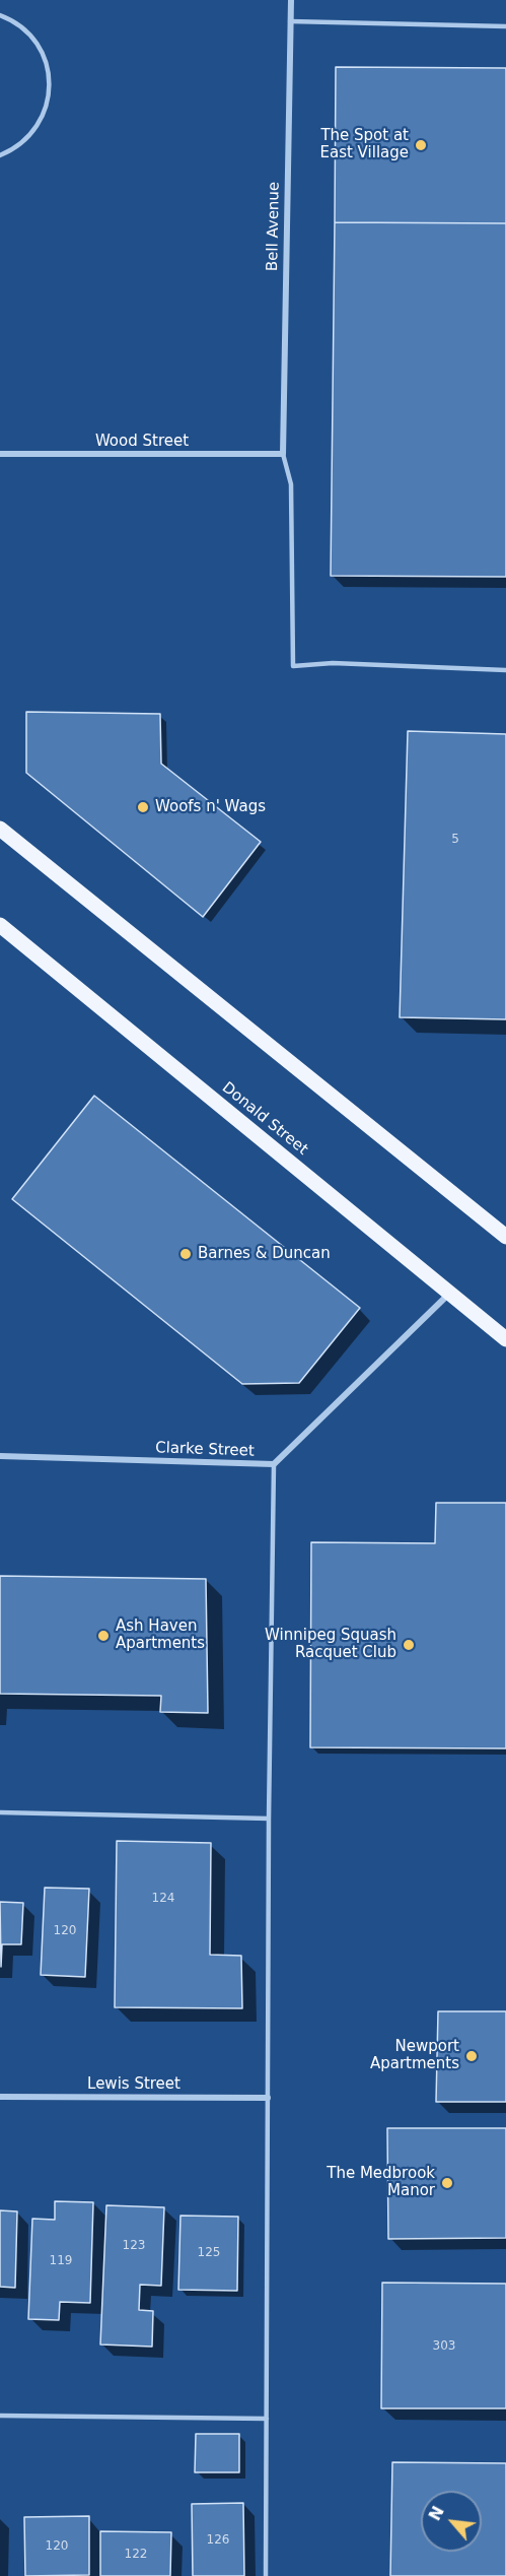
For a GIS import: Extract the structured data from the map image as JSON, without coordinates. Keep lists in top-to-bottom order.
{
  "streets": {
    "main road": ["Donald Street"],
    "street": [
      "Bell Avenue",
      "Wood Street",
      "Clarke Street",
      "Lewis Street"
    ]
  },
  "crossings": [
    ["Bell Avenue", "Wood Street"],
    ["Donald Street", "Clarke Street"]
  ],
  "places": [
    "The Spot at East Village",
    "Woofs n' Wags",
    "Barnes & Duncan",
    "Ash Haven Apartments",
    "Winnipeg Squash Racquet Club",
    "Newport Apartments",
    "The Medbrook Manor"
  ],
  "house_numbers": [
    "5",
    "124",
    "120",
    "123",
    "125",
    "119",
    "303",
    "126",
    "120",
    "122"
  ],
  "north": "top left"
}
